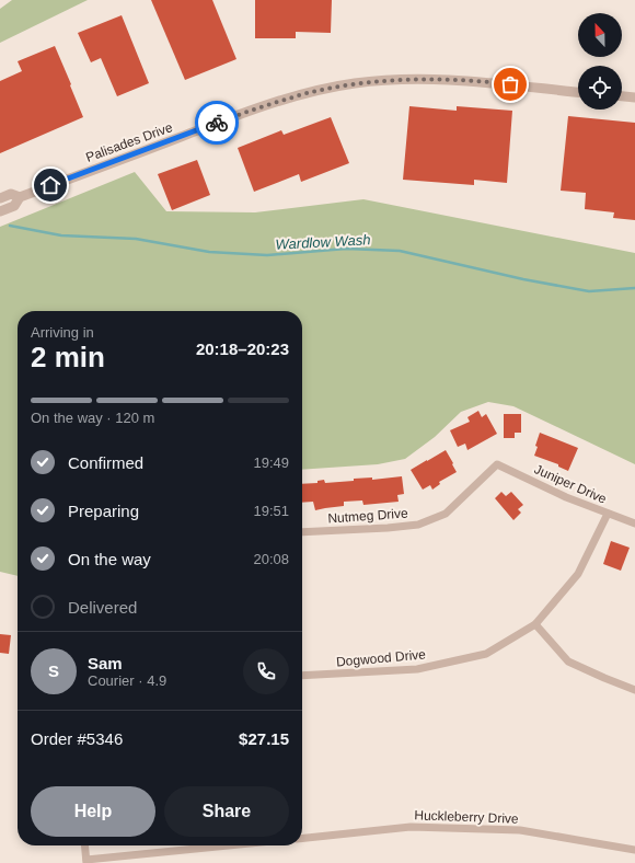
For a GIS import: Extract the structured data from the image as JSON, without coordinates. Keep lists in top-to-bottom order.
{
  "streets": {
    "street": [
      "Palisades Drive",
      "Juniper Drive",
      "Nutmeg Drive",
      "Dogwood Drive",
      "Huckleberry Drive"
    ]
  },
  "crossings": [
    ["Juniper Drive", "Nutmeg Drive"],
    ["Juniper Drive", "Dogwood Drive"]
  ],
  "water": ["Wardlow Wash"],
  "north": "top",
  "page": {
    "heading": ["2 min", "Arriving in", "20:18–20:23"],
    "panel": [
      "Sam",
      "Courier · 4.9",
      "Order #5346",
      "$27.15"
    ],
    "bar": "On the way · 120 m",
    "list": [
      ["Confirmed", "19:49"],
      ["Preparing", "19:51"],
      ["On the way", "20:08"],
      "Delivered"
    ],
    "round": "S",
    "buttons": ["Help", "Share"]
  }
}
